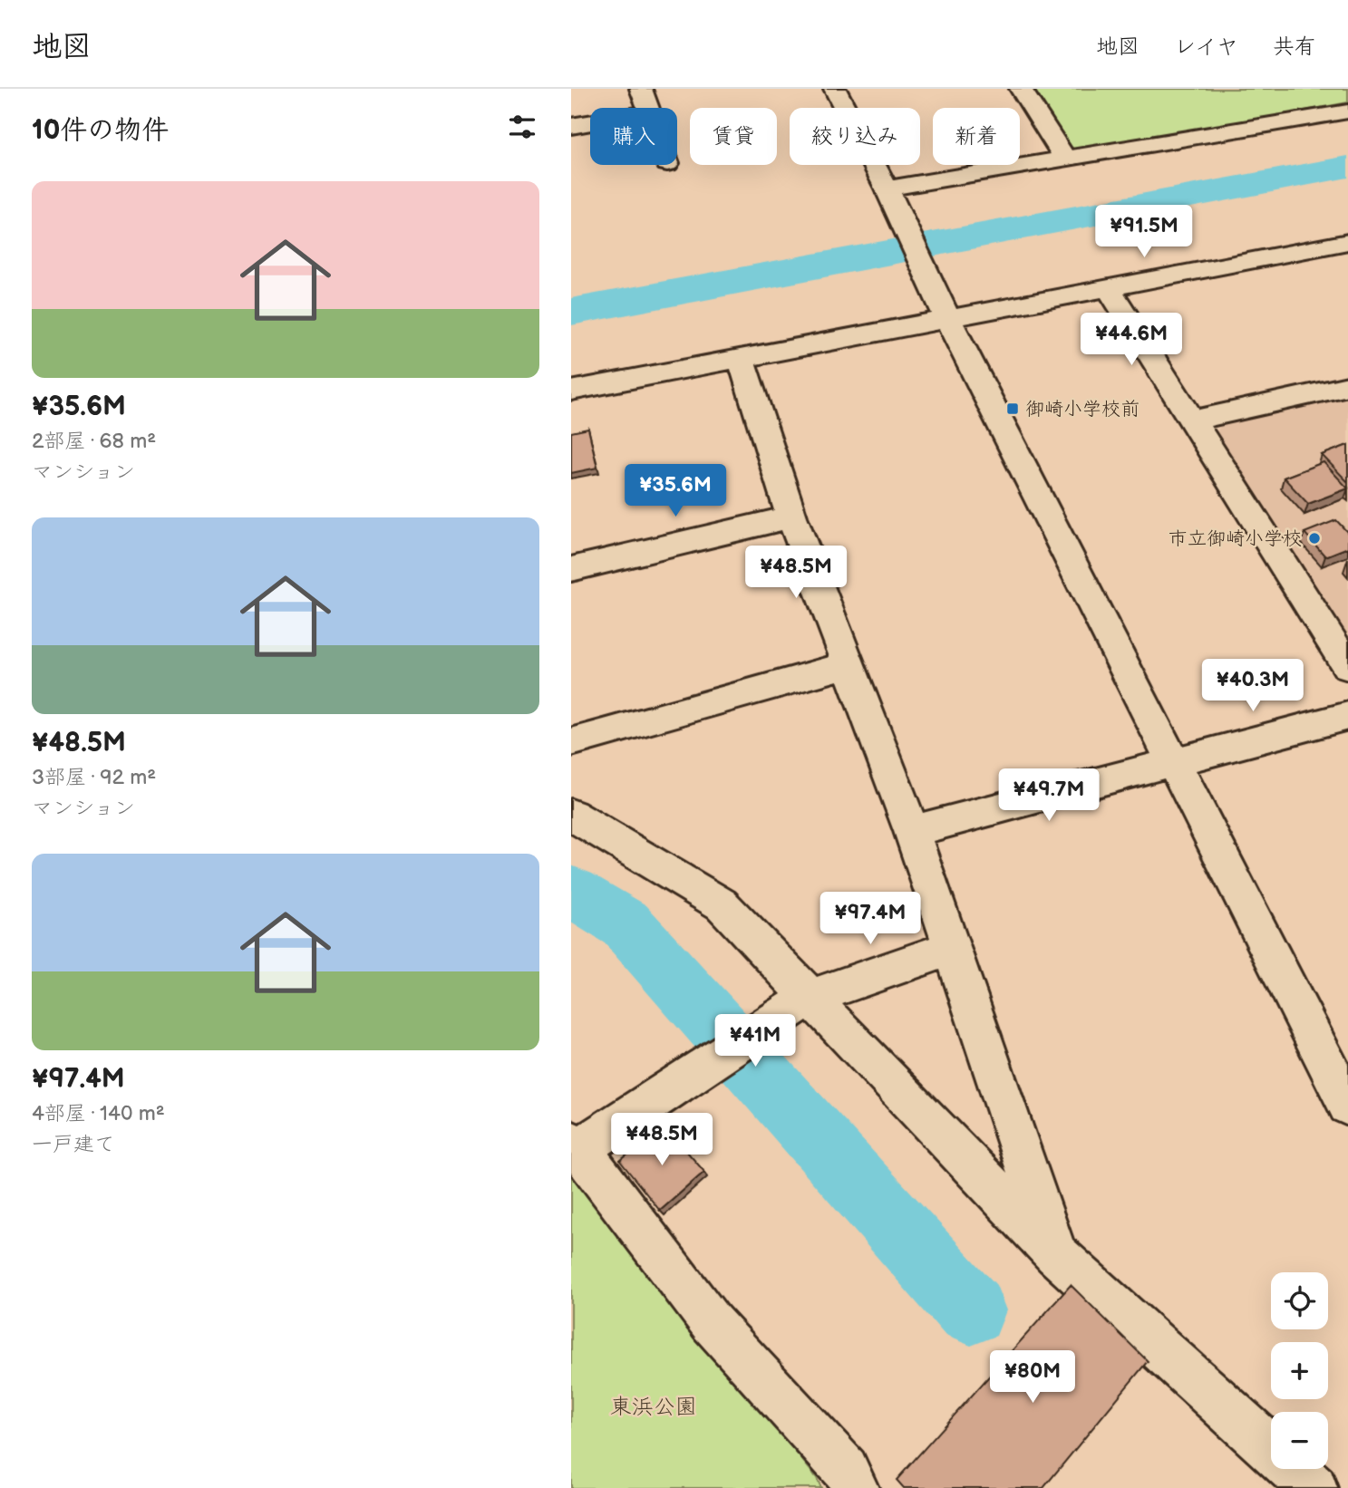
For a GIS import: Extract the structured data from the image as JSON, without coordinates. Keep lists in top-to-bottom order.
{
  "parks": ["東浜公園"],
  "places": {
    "transit": ["御崎小学校前"],
    "other": ["市立御崎小学校"]
  },
  "page": {
    "header": "地図",
    "nav": ["地図", "レイヤ", "共有"],
    "heading": "10件の物件",
    "chip": [
      "購入",
      "賃貸",
      "絞り込み",
      "新着"
    ],
    "list": [
      {
        "name": "¥35.6M",
        "note": "2部屋 · 68 m² · マンション"
      },
      {
        "name": "¥48.5M",
        "note": "3部屋 · 92 m² · マンション"
      },
      {
        "name": "¥97.4M",
        "note": "4部屋 · 140 m² · 一戸建て"
      }
    ],
    "price": [
      "¥91.5M",
      "¥44.6M",
      "¥35.6M",
      "¥48.5M",
      "¥40.3M",
      "¥49.7M",
      "¥97.4M",
      "¥41M",
      "¥48.5M",
      "¥80M"
    ],
    "map_buttons": ["+", "−"]
  }
}
